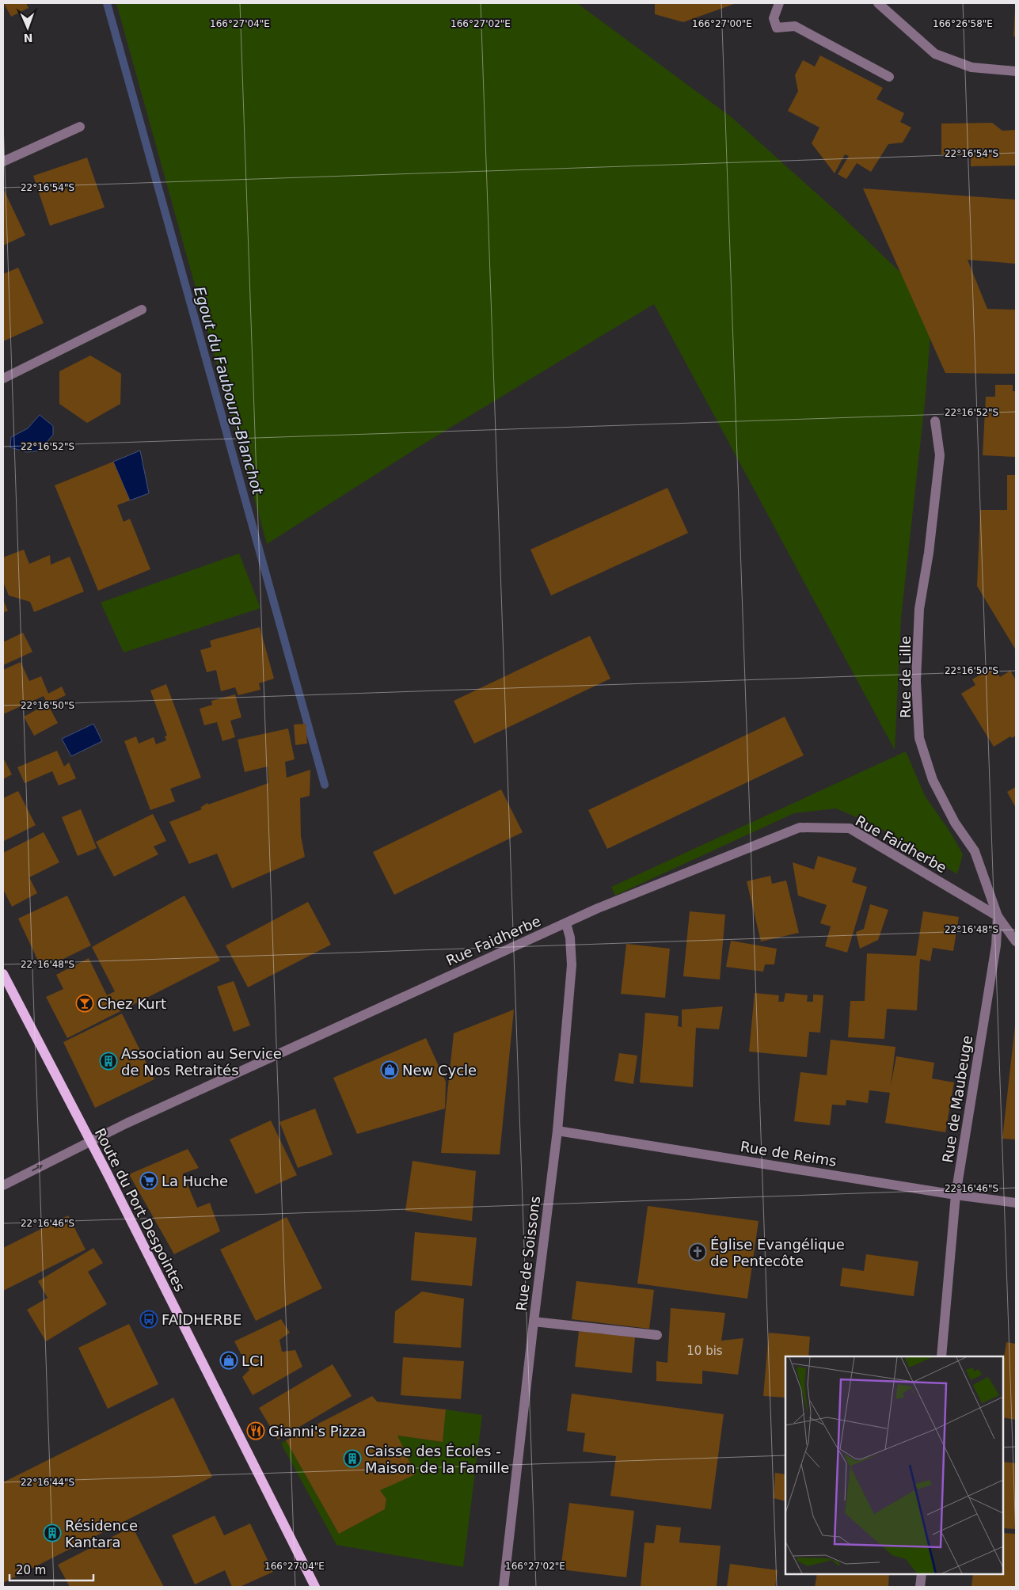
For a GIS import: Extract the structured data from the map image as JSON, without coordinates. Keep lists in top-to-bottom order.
{
  "streets": {
    "main road": ["Route du Port Despointes"],
    "street": [
      "Rue de Lille",
      "Rue Faidherbe",
      "Rue de Maubeuge",
      "Rue de Reims",
      "Rue de Soissons"
    ]
  },
  "crossings": [
    ["Rue de Lille", "Rue Faidherbe"],
    ["Rue de Lille", "Rue de Maubeuge"],
    ["Rue Faidherbe", "Rue de Maubeuge"],
    ["Rue Faidherbe", "Route du Port Despointes"],
    ["Rue Faidherbe", "Rue de Soissons"],
    ["Rue de Maubeuge", "Rue de Reims"],
    ["Rue de Reims", "Rue de Soissons"]
  ],
  "water": ["Egout du Faubourg-Blanchot"],
  "places": {
    "bar": ["Chez Kurt"],
    "building": ["Association au Service de Nos Retraités", "Caisse des Écoles - Maison de la Famille", "Résidence Kantara"],
    "shop": ["New Cycle", "LCI"],
    "supermarket": ["La Huche"],
    "church": ["Église Evangélique de Pentecôte"],
    "bus stop": ["FAIDHERBE"],
    "restaurant": ["Gianni's Pizza"]
  },
  "house_numbers": ["10 bis"],
  "scale_bar": "20 m",
  "north": "bottom",
  "coordinates": [
    "166°27'04\"E",
    "166°27'02\"E",
    "166°27'00\"E",
    "166°26'58\"E",
    "22°16'54\"S",
    "22°16'52\"S",
    "22°16'50\"S",
    "22°16'48\"S",
    "22°16'46\"S",
    "22°16'44\"S"
  ]
}
